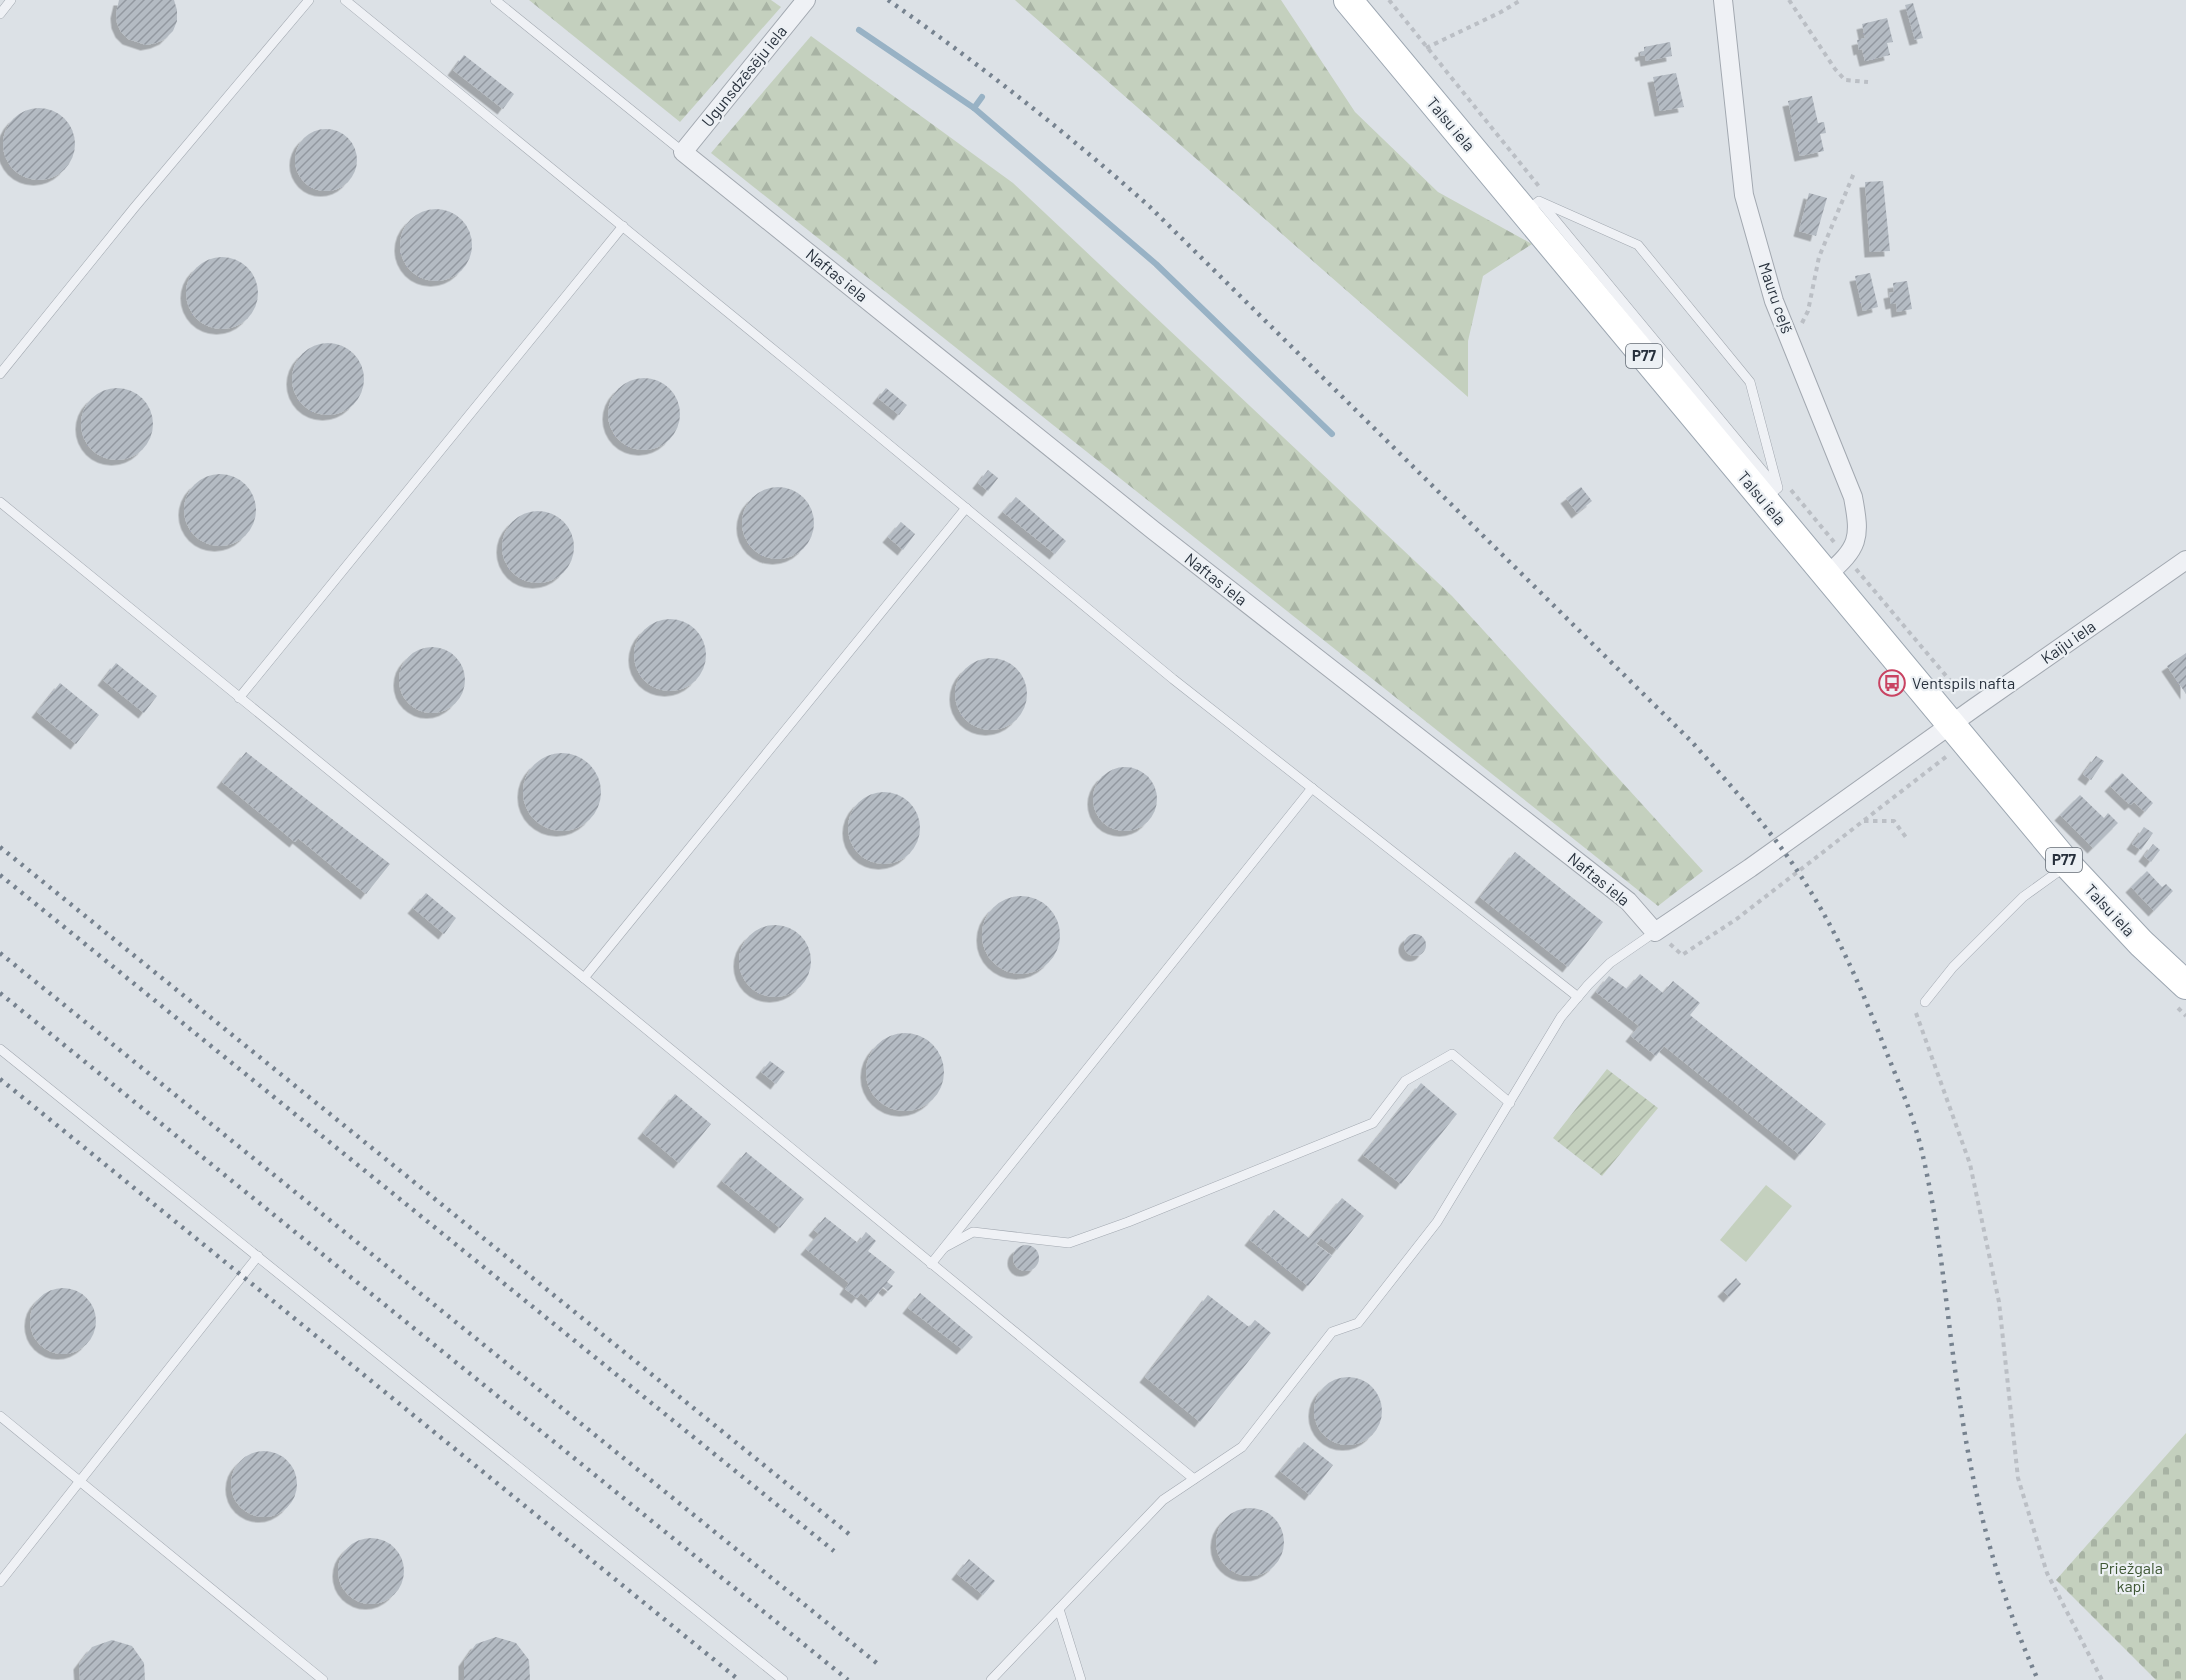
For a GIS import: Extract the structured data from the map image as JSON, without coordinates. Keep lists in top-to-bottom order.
{
  "streets": {
    "main road": ["Talsu iela", "P77"],
    "street": [
      "Ugunsdzēsēju iela",
      "Naftas iela",
      "Mauru ceļš",
      "Kaiju iela"
    ]
  },
  "crossings": [
    ["Ugunsdzēsēju iela", "Naftas iela"],
    ["Talsu iela", "Mauru ceļš"],
    ["Talsu iela", "Kaiju iela"]
  ],
  "parks": ["Priežgala kapi"],
  "places": {
    "bus stop": ["Ventspils nafta"]
  }
}
